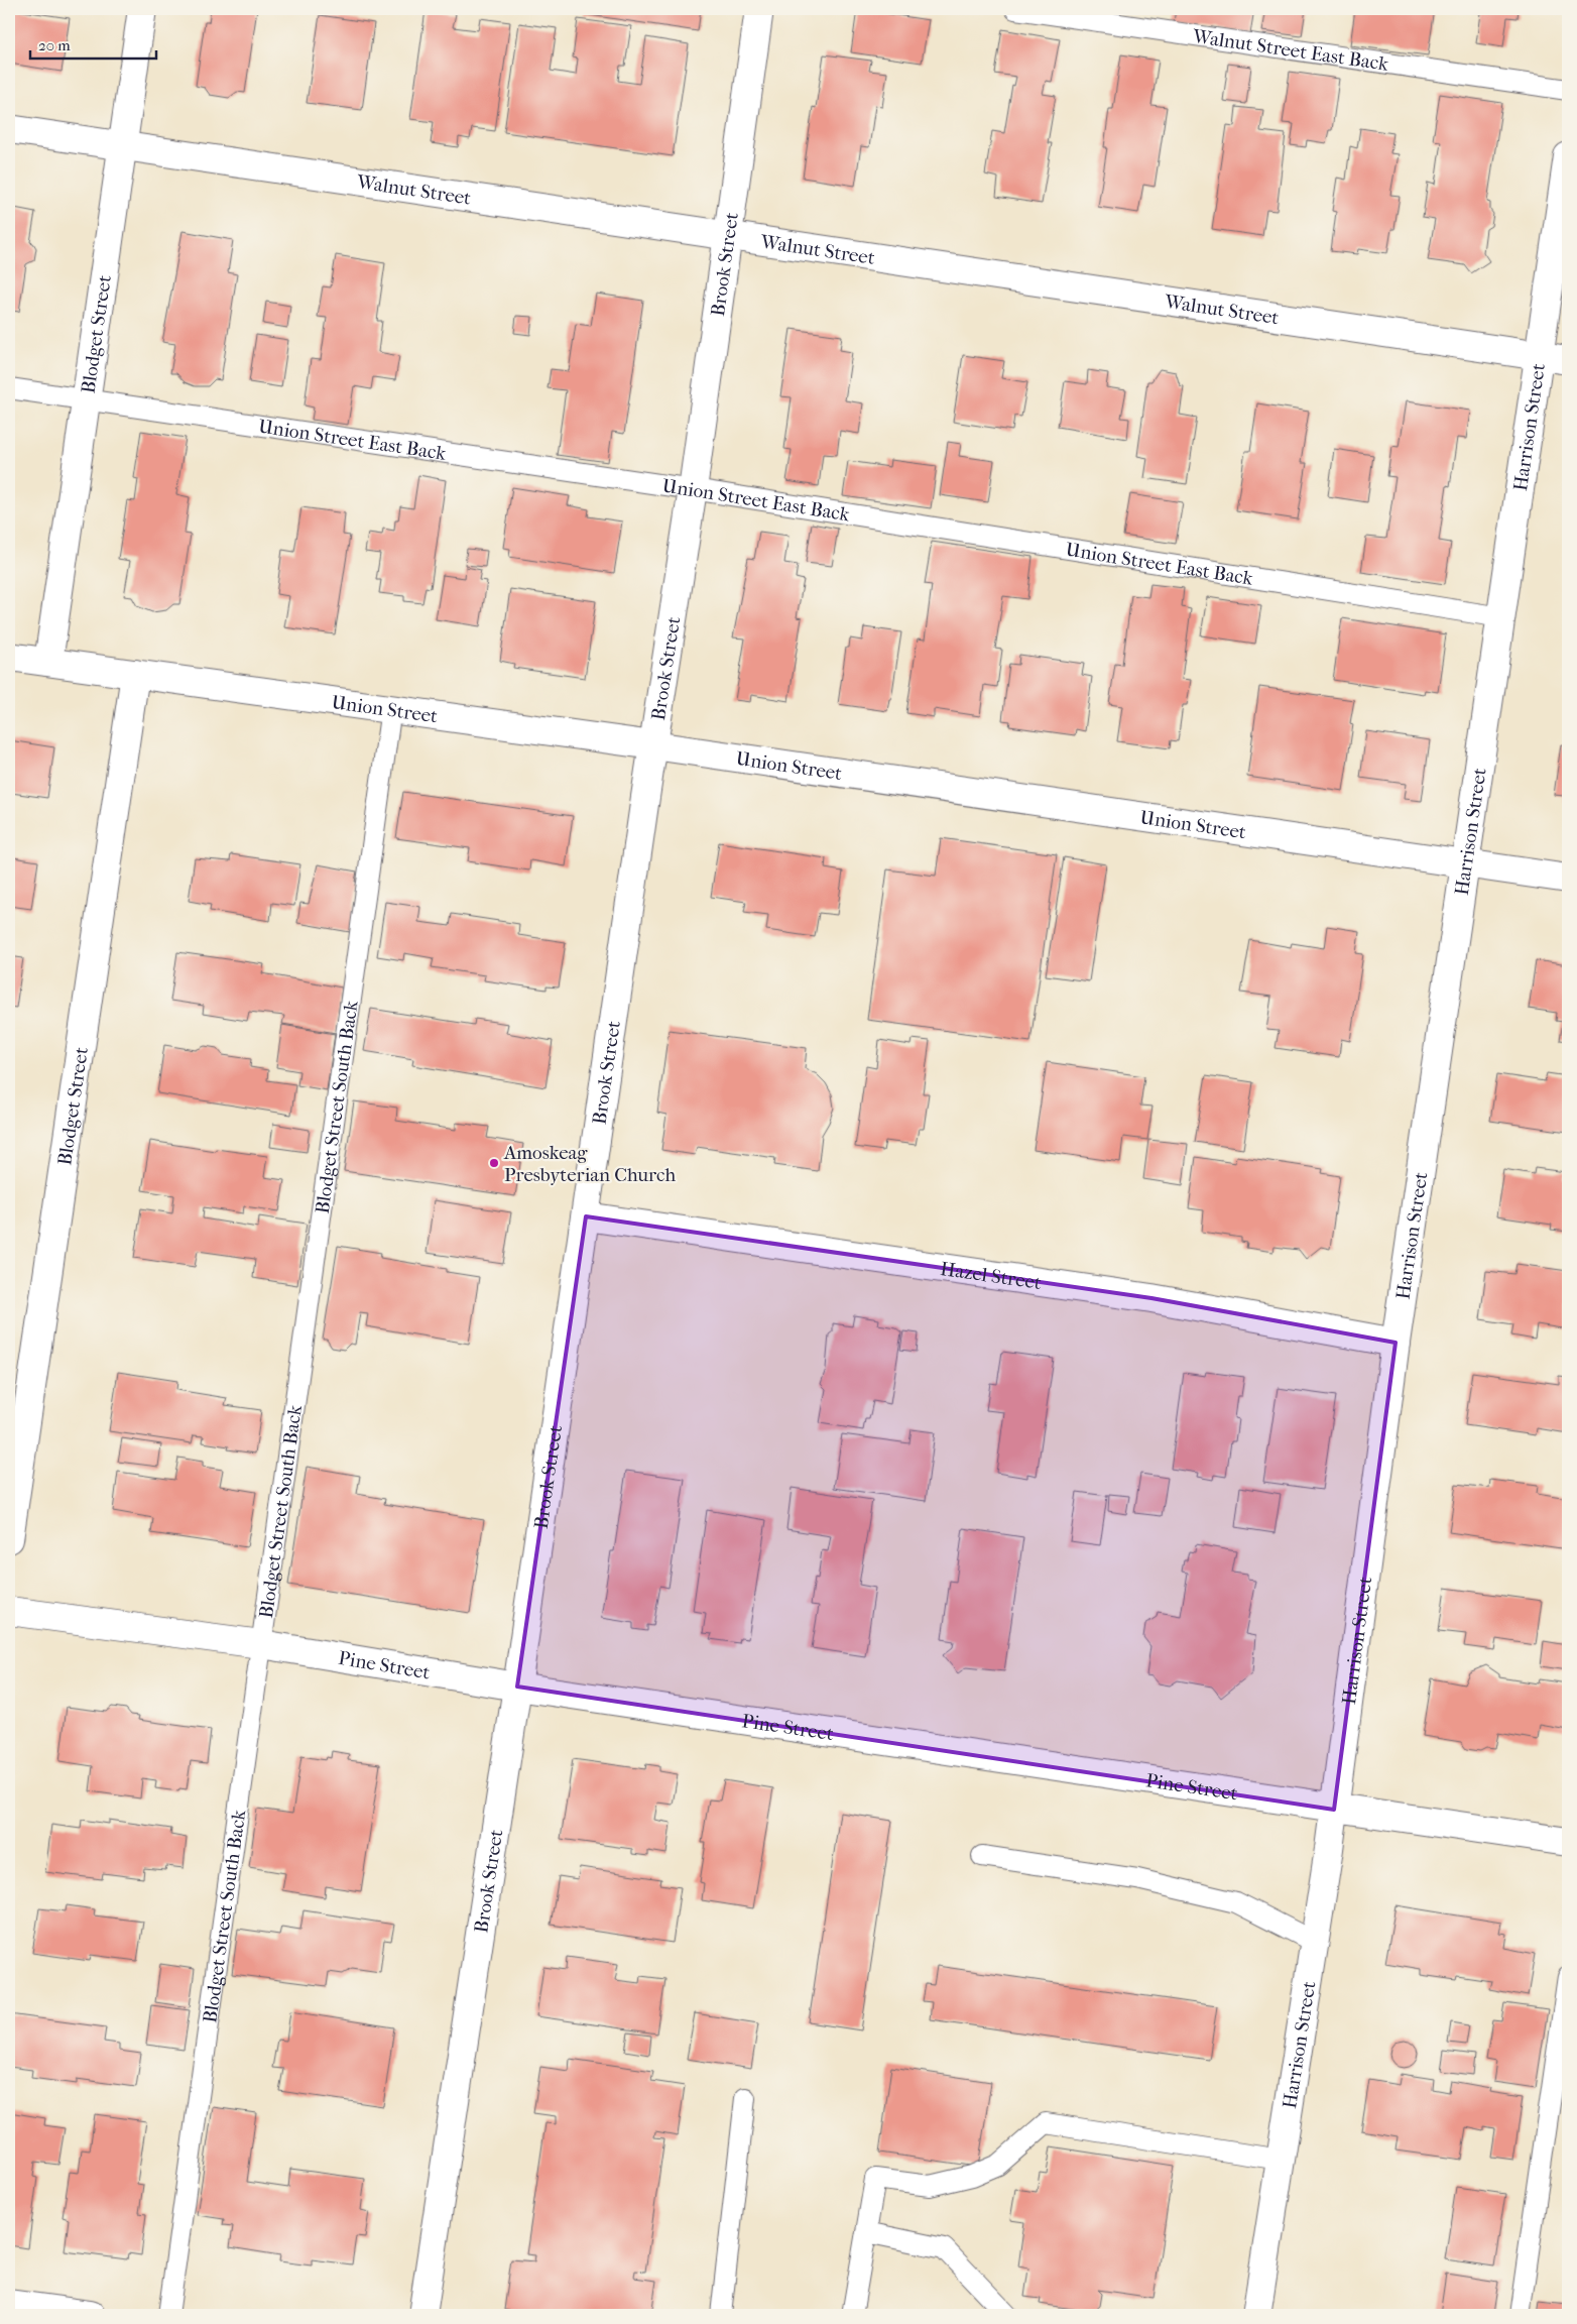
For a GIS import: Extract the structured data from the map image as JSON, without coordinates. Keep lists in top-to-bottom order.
{
  "streets": {
    "street": [
      "Walnut Street",
      "Brook Street",
      "Blodget Street",
      "Harrison Street",
      "Union Street",
      "Hazel Street",
      "Pine Street"
    ],
    "lane": ["Walnut Street East Back", "Union Street East Back", "Blodget Street South Back"]
  },
  "crossings": [
    ["Walnut Street", "Brook Street"],
    ["Walnut Street", "Blodget Street"],
    ["Walnut Street", "Harrison Street"],
    ["Brook Street", "Union Street East Back"],
    ["Brook Street", "Union Street"],
    ["Brook Street", "Hazel Street"],
    ["Brook Street", "Pine Street"],
    ["Blodget Street", "Union Street East Back"],
    ["Blodget Street", "Union Street"],
    ["Harrison Street", "Union Street East Back"],
    ["Harrison Street", "Union Street"],
    ["Harrison Street", "Hazel Street"],
    ["Harrison Street", "Pine Street"],
    ["Union Street", "Blodget Street South Back"],
    ["Blodget Street South Back", "Pine Street"]
  ],
  "places": ["Amoskeag Presbyterian Church"],
  "scale_bar": "20 m"
}
